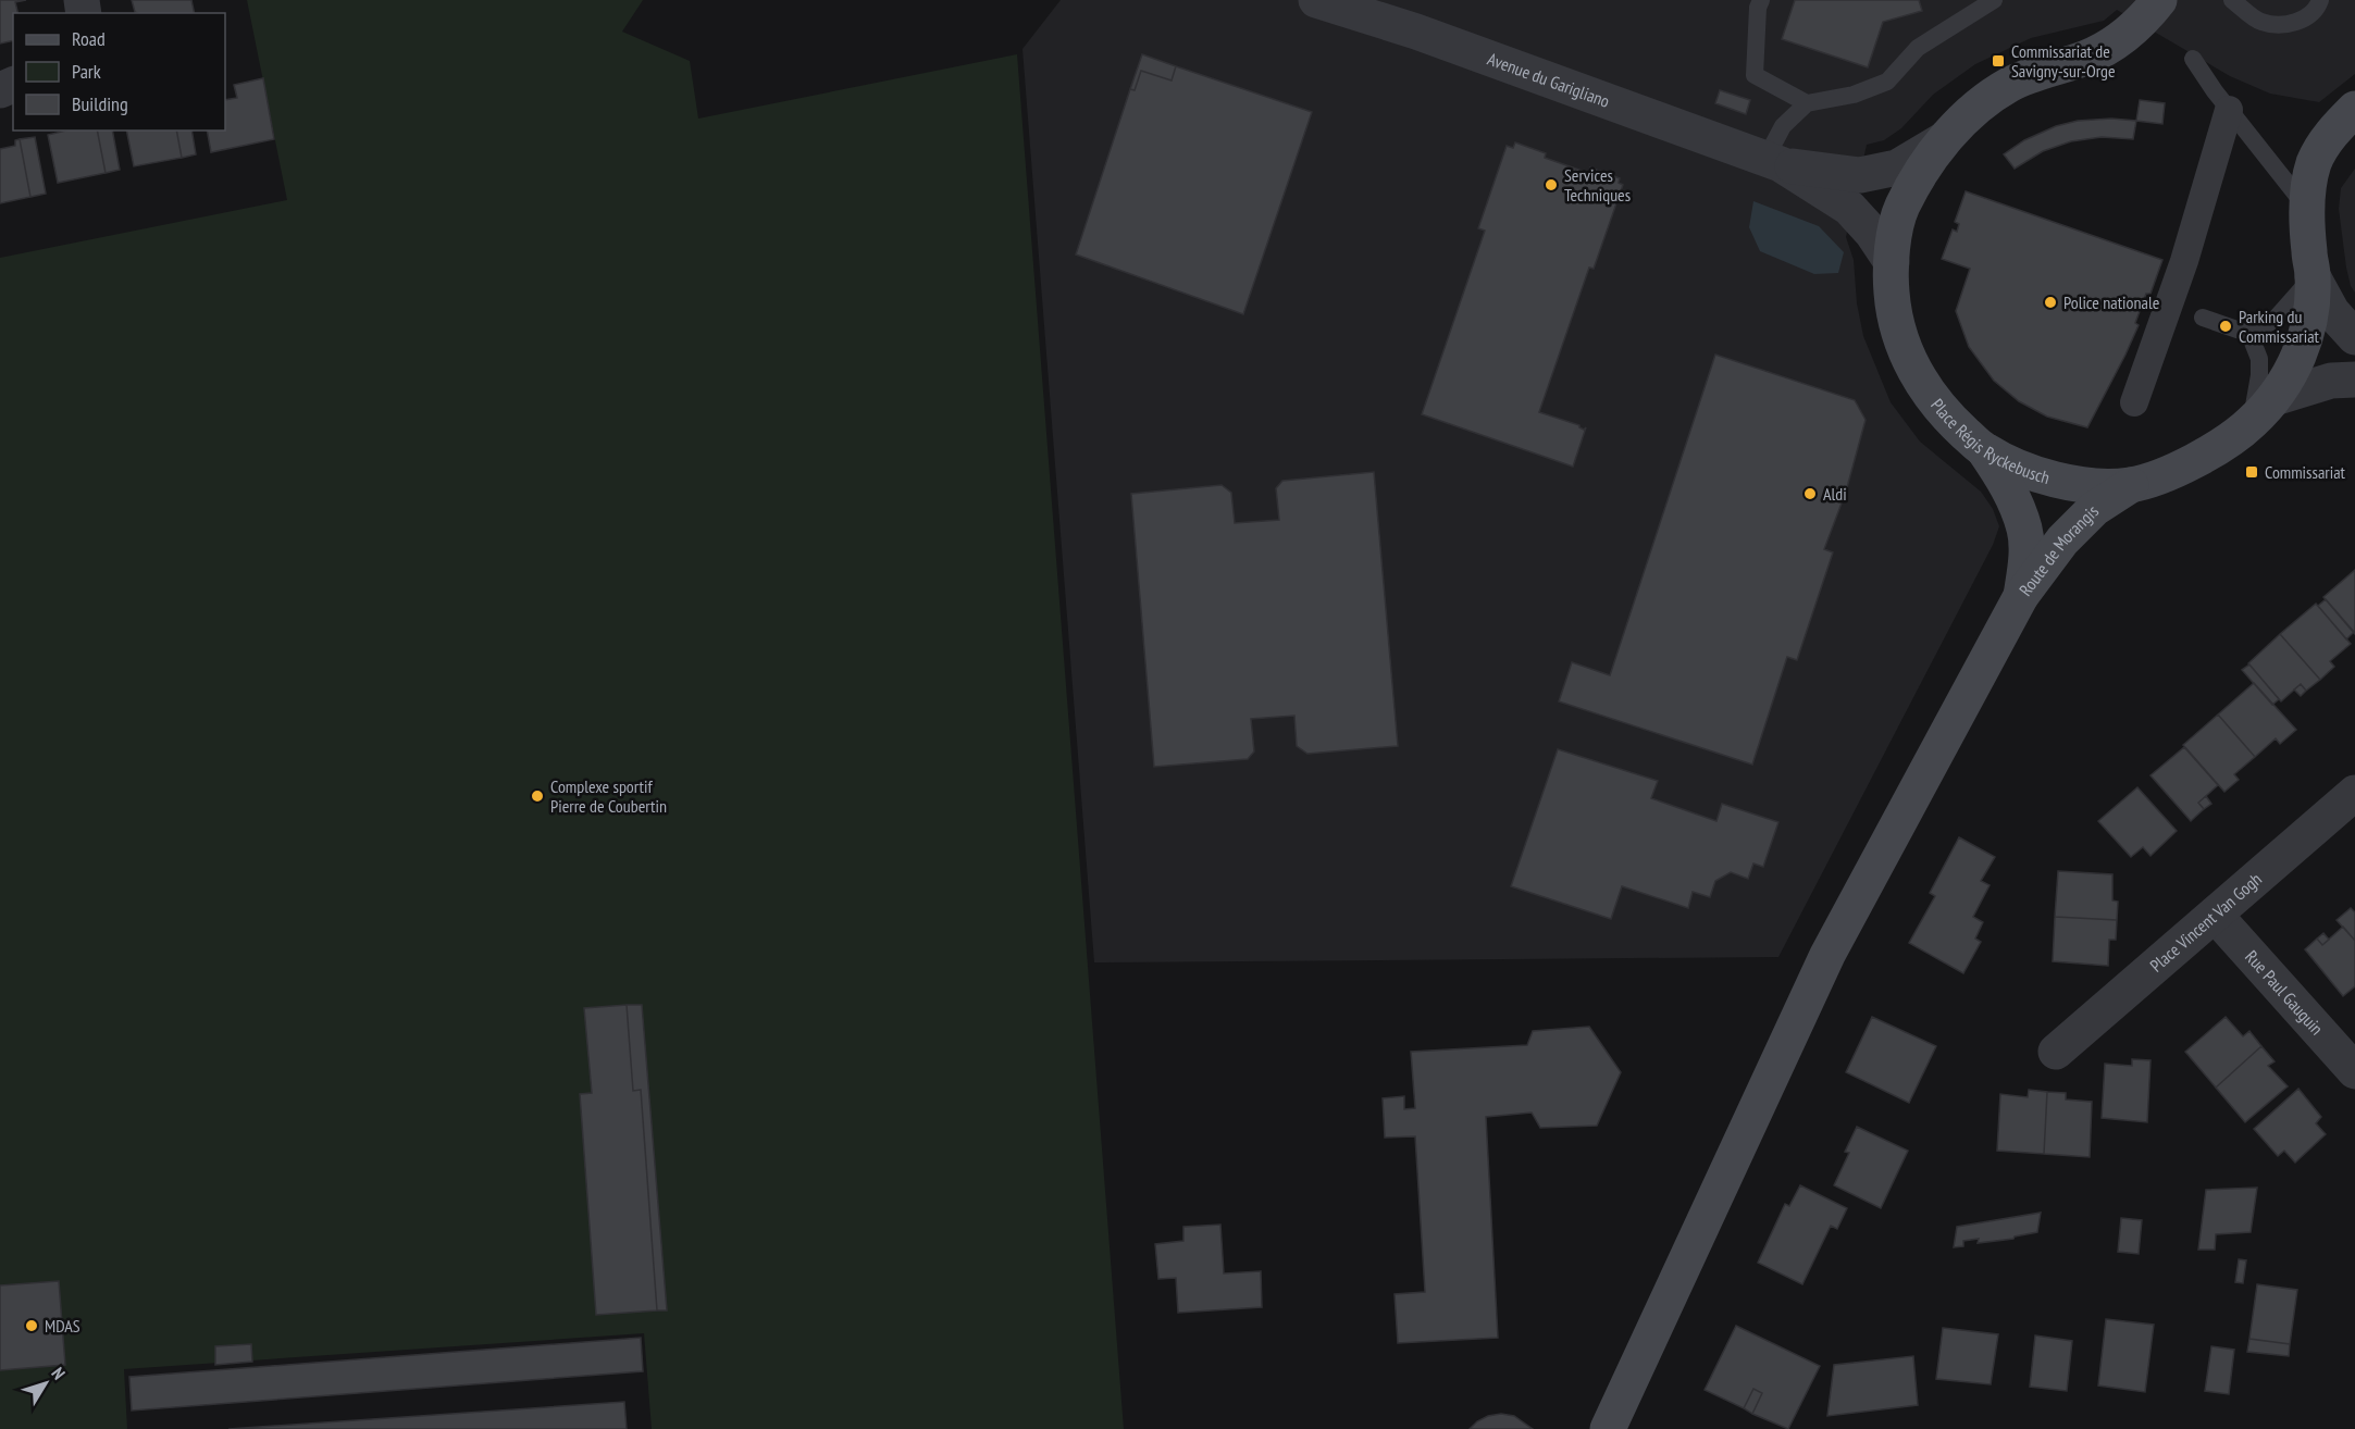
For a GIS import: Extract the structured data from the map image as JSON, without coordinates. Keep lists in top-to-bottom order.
{
  "streets": {
    "main road": ["Place Régis Ryckebusch", "Route de Morangis"],
    "street": ["Avenue du Garigliano", "Place Vincent Van Gogh", "Rue Paul Gauguin"]
  },
  "crossings": [
    ["Avenue du Garigliano", "Place Régis Ryckebusch"],
    ["Place Régis Ryckebusch", "Route de Morangis"],
    ["Place Vincent Van Gogh", "Rue Paul Gauguin"]
  ],
  "places": {
    "transit": ["Commissariat de Savigny-sur-Orge", "Commissariat"],
    "other": [
      "Services Techniques",
      "Police nationale",
      "Parking du Commissariat",
      "Aldi",
      "Complexe sportif Pierre de Coubertin",
      "MDAS"
    ]
  },
  "legend": ["Road", "Park", "Building"],
  "north": "top right"
}
